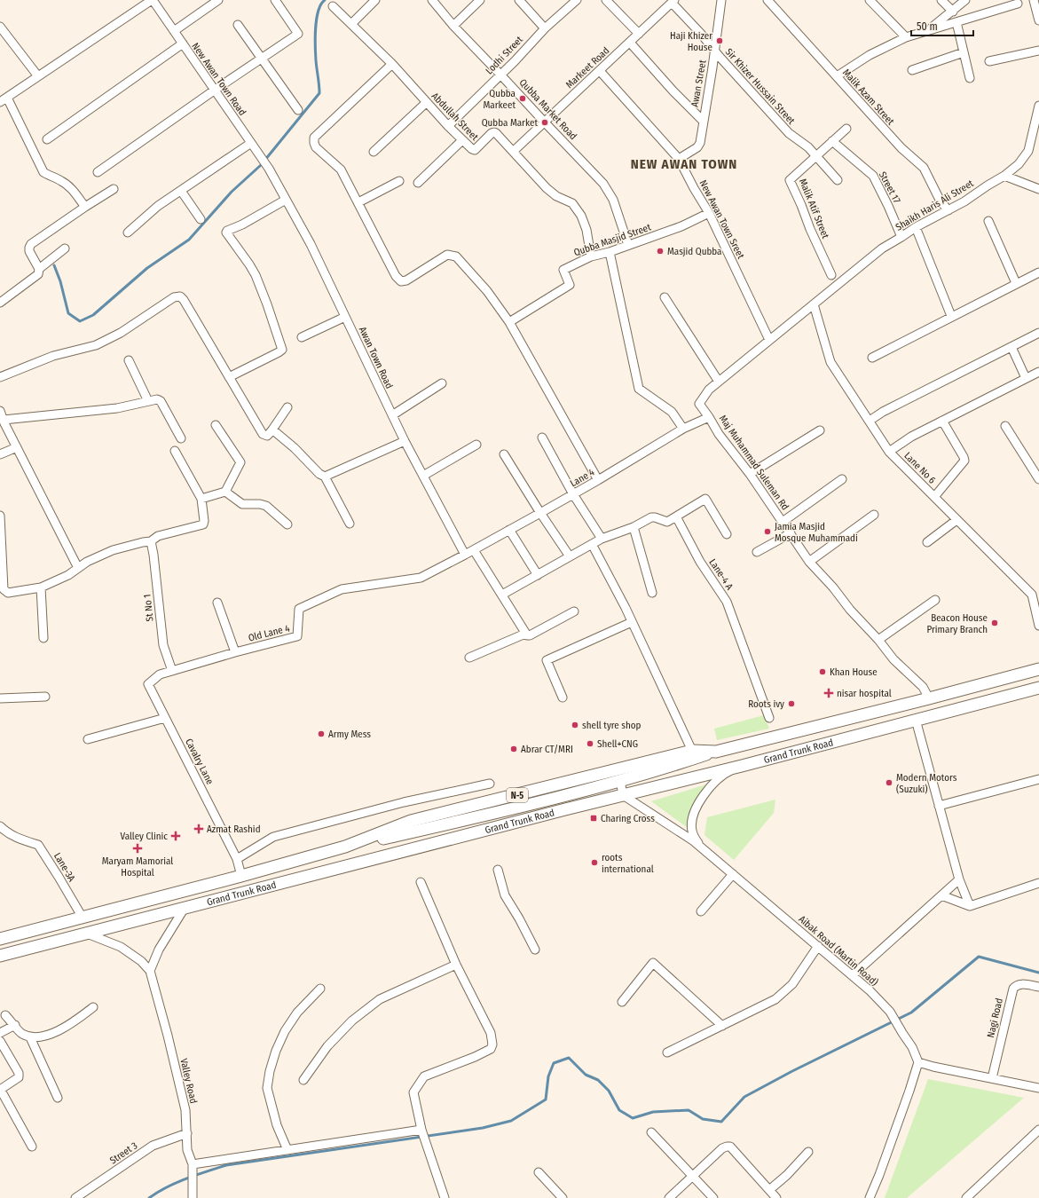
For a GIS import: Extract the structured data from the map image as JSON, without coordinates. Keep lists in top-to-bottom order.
{
  "streets": {
    "highway": ["Grand Trunk Road", "N-5"],
    "street": [
      "Lodhi Street",
      "Markeet Road",
      "New Awan Town Road",
      "Awan Street",
      "Sir Khizer Hussain Street",
      "Malik Azam Street",
      "Qubba Market Road",
      "Abdullah Street",
      "Street 17",
      "Shaikh Haris Ali Street",
      "Malik Atif Street",
      "New Awan Town Sreet",
      "Qubba Masjid Street",
      "Awan Town Road",
      "Maj Muhammad Suleman Rd",
      "Lane No 6",
      "Lane 4",
      "Lane-4 A",
      "St No 1",
      "Old Lane 4",
      "Cavalry Lane",
      "Lane-3A",
      "Aibak Road (Martin Road)",
      "Nagi Road",
      "Valley Road",
      "Street 3"
    ]
  },
  "crossings": [
    ["Lodhi Street", "Qubba Market Road"],
    ["Lodhi Street", "Abdullah Street"],
    ["Markeet Road", "Sir Khizer Hussain Street"],
    ["Markeet Road", "Qubba Market Road"],
    ["Markeet Road", "Abdullah Street"],
    ["Markeet Road", "New Awan Town Sreet"],
    ["New Awan Town Road", "Awan Town Road"],
    ["Awan Street", "Sir Khizer Hussain Street"],
    ["Awan Street", "New Awan Town Sreet"],
    ["Sir Khizer Hussain Street", "Malik Atif Street"],
    ["Malik Azam Street", "Shaikh Haris Ali Street"],
    ["Qubba Market Road", "Qubba Masjid Street"],
    ["Abdullah Street", "Qubba Masjid Street"],
    ["Street 17", "Shaikh Haris Ali Street"],
    ["Street 17", "Malik Atif Street"],
    ["Shaikh Haris Ali Street", "Maj Muhammad Suleman Rd"],
    ["Shaikh Haris Ali Street", "Lane No 6"],
    ["New Awan Town Sreet", "Qubba Masjid Street"],
    ["New Awan Town Sreet", "Maj Muhammad Suleman Rd"],
    ["Awan Town Road", "Lane 4"],
    ["Awan Town Road", "Old Lane 4"],
    ["Maj Muhammad Suleman Rd", "Lane No 6"],
    ["Maj Muhammad Suleman Rd", "Lane 4"],
    ["Maj Muhammad Suleman Rd", "Grand Trunk Road"],
    ["Lane 4", "Old Lane 4"],
    ["St No 1", "Old Lane 4"],
    ["St No 1", "Cavalry Lane"],
    ["Old Lane 4", "Cavalry Lane"],
    ["Grand Trunk Road", "Cavalry Lane"],
    ["Grand Trunk Road", "Lane-3A"],
    ["Grand Trunk Road", "Aibak Road (Martin Road)"],
    ["Valley Road", "Street 3"]
  ],
  "districts": ["NEW AWAN TOWN"],
  "places": {
    "other": [
      "Haji Khizer House",
      "Qubba Markeet",
      "Qubba Market",
      "Masjid Qubba",
      "Jamia Masjid Mosque Muhammadi",
      "Beacon House Primary Branch",
      "Khan House",
      "Roots ivy",
      "shell tyre shop",
      "Army Mess",
      "Shell+CNG",
      "Abrar CT/MRI",
      "Modern Motors (Suzuki)",
      "roots international"
    ],
    "health": [
      "nisar hospital",
      "Azmat Rashid",
      "Valley Clinic",
      "Maryam Mamorial Hospital"
    ],
    "transit": ["Charing Cross"]
  },
  "scale_bar": "50 m"
}
